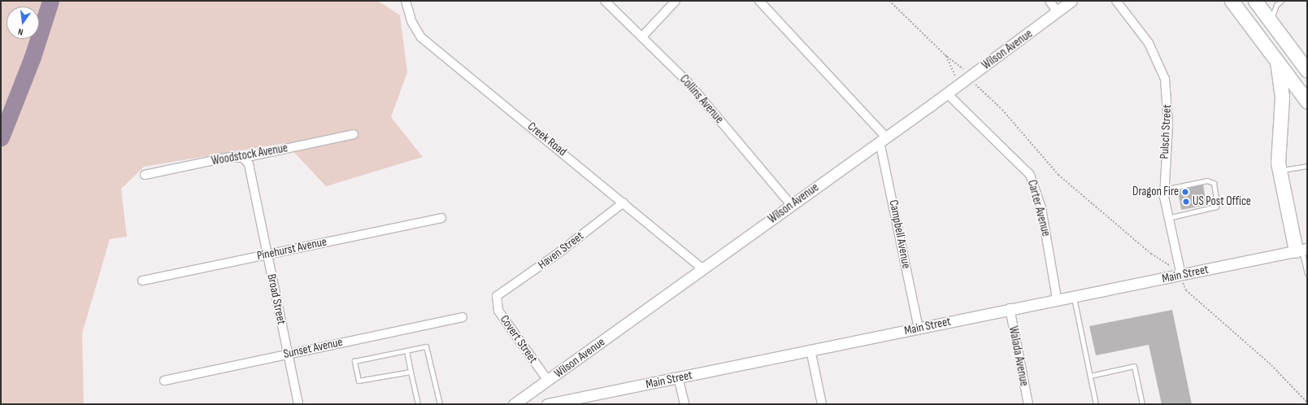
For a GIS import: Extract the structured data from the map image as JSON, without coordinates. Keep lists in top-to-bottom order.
{
  "streets": {
    "street": [
      "Wilson Avenue",
      "Collins Avenue",
      "Pulsch Street",
      "Creek Road",
      "Woodstock Avenue",
      "Carter Avenue",
      "Campbell Avenue",
      "Pinehurst Avenue",
      "Haven Street",
      "Main Street",
      "Broad Street",
      "Covert Street",
      "Sunset Avenue",
      "Walada Avenue"
    ]
  },
  "crossings": [
    ["Wilson Avenue", "Collins Avenue"],
    ["Wilson Avenue", "Creek Road"],
    ["Wilson Avenue", "Carter Avenue"],
    ["Wilson Avenue", "Campbell Avenue"],
    ["Wilson Avenue", "Covert Street"],
    ["Pulsch Street", "Main Street"],
    ["Creek Road", "Haven Street"],
    ["Woodstock Avenue", "Broad Street"],
    ["Carter Avenue", "Main Street"],
    ["Campbell Avenue", "Main Street"],
    ["Pinehurst Avenue", "Broad Street"],
    ["Haven Street", "Covert Street"],
    ["Main Street", "Walada Avenue"],
    ["Broad Street", "Sunset Avenue"]
  ],
  "places": ["Dragon Fire", "US Post Office"],
  "north": "bottom"
}
